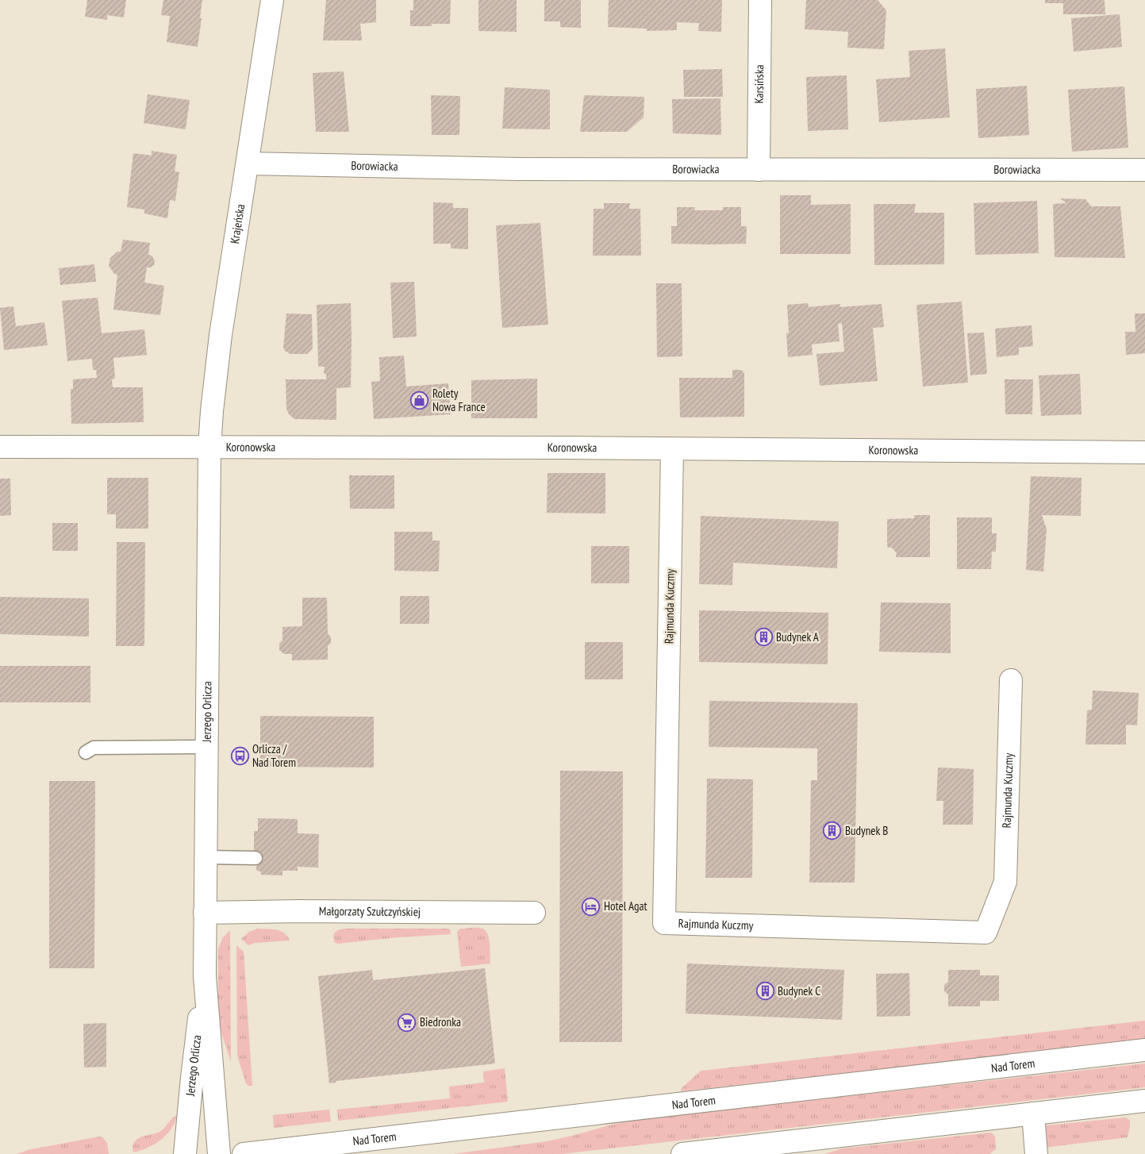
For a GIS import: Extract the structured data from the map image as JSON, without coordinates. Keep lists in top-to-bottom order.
{
  "streets": {
    "street": [
      "Karsińska",
      "Borowiacka",
      "Krajeńska",
      "Koronowska",
      "Rajmunda Kuczmy",
      "Jerzego Orlicza",
      "Małgorzaty Szułczyńskiej",
      "Nad Torem"
    ]
  },
  "crossings": [
    ["Karsińska", "Borowiacka"],
    ["Borowiacka", "Krajeńska"],
    ["Krajeńska", "Koronowska"],
    ["Krajeńska", "Jerzego Orlicza"],
    ["Koronowska", "Rajmunda Kuczmy"],
    ["Koronowska", "Jerzego Orlicza"],
    ["Jerzego Orlicza", "Małgorzaty Szułczyńskiej"]
  ],
  "places": {
    "shop": ["Rolety Nowa France"],
    "building": ["Budynek A", "Budynek B", "Budynek C"],
    "bus stop": ["Orlicza / Nad Torem"],
    "hotel": ["Hotel Agat"],
    "supermarket": ["Biedronka"]
  }
}
